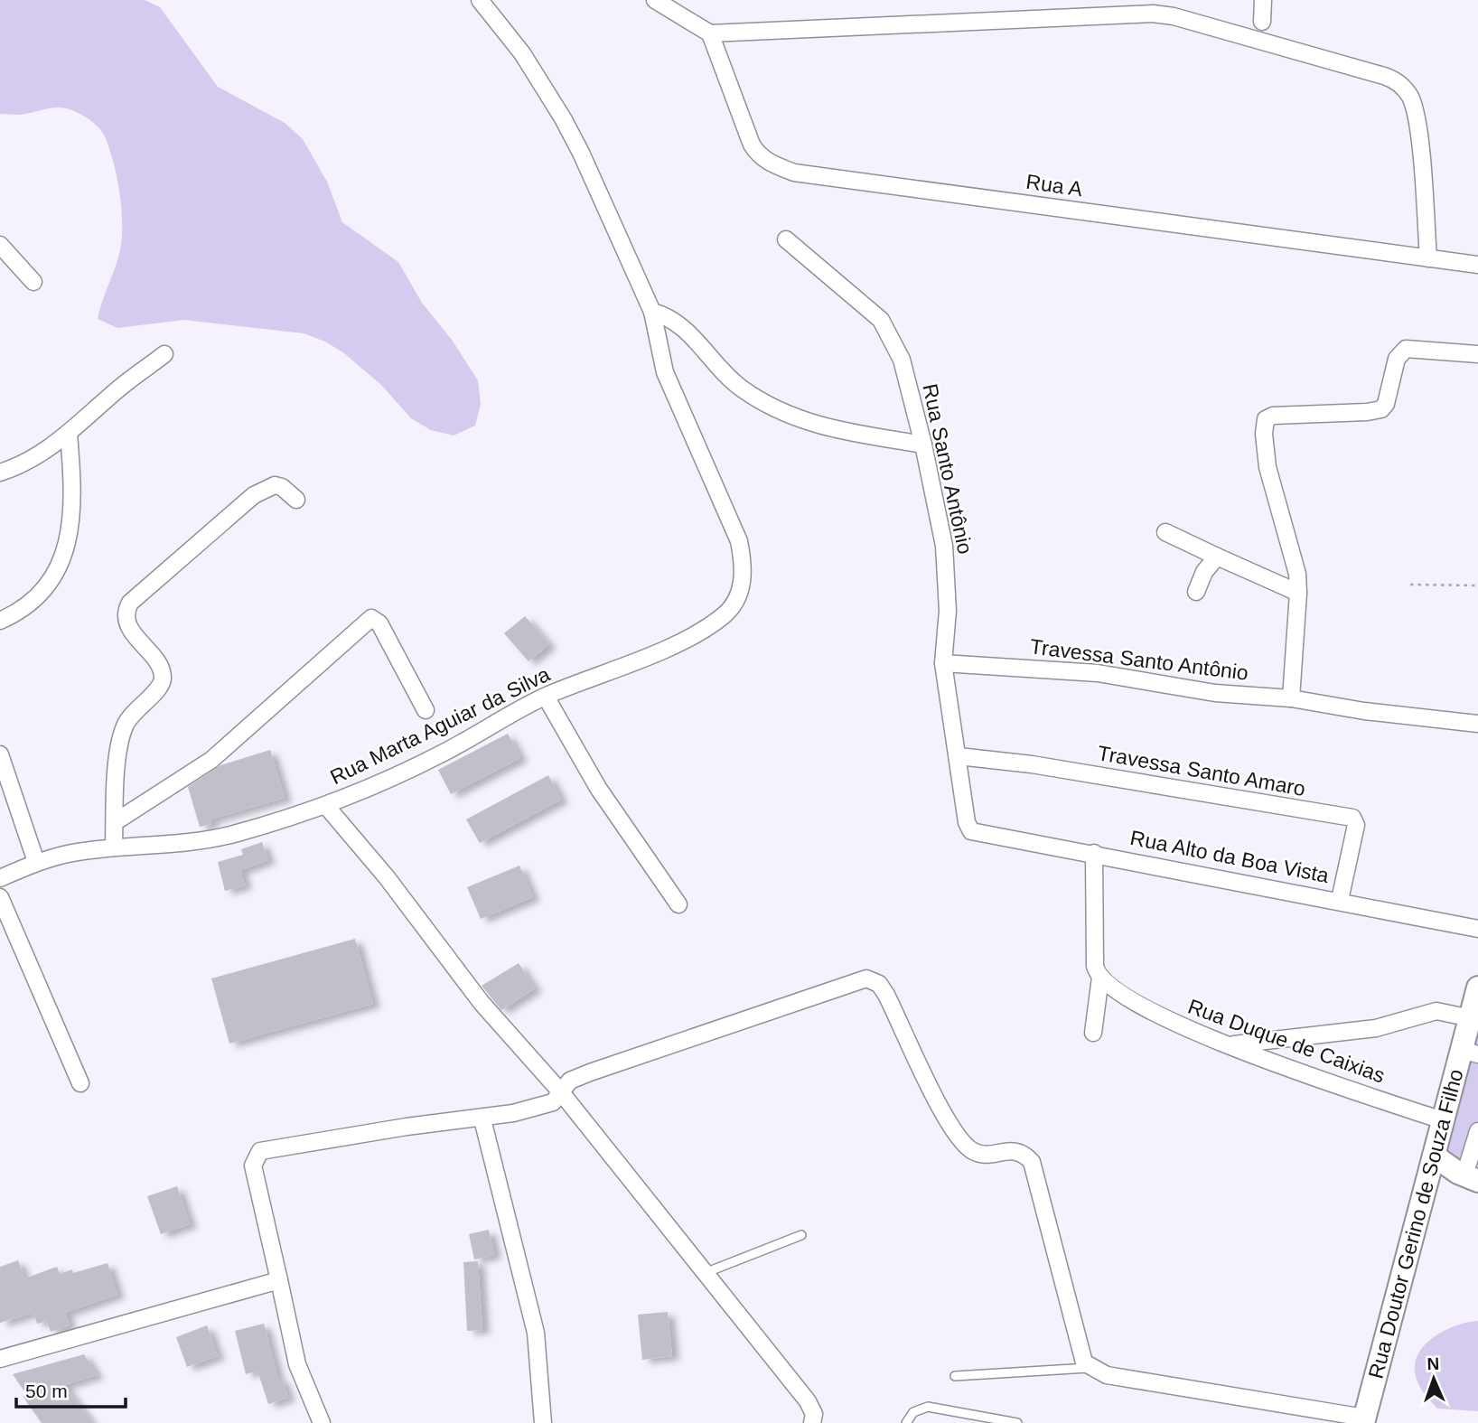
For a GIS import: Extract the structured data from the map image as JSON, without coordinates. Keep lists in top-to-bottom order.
{
  "streets": {
    "main road": ["Rua Doutor Gerino de Souza Filho"],
    "street": [
      "Rua A",
      "Rua Santo Antônio",
      "Travessa Santo Antônio",
      "Rua Marta Aguiar da Silva",
      "Travessa Santo Amaro",
      "Rua Alto da Boa Vista",
      "Rua Duque de Caixias"
    ]
  },
  "crossings": [
    ["Rua Santo Antônio", "Travessa Santo Antônio"],
    ["Rua Santo Antônio", "Travessa Santo Amaro"],
    ["Rua Santo Antônio", "Rua Alto da Boa Vista"],
    ["Travessa Santo Amaro", "Rua Alto da Boa Vista"],
    ["Rua Duque de Caixias", "Rua Doutor Gerino de Souza Filho"]
  ],
  "scale_bar": "50 m",
  "north": "top"
}
